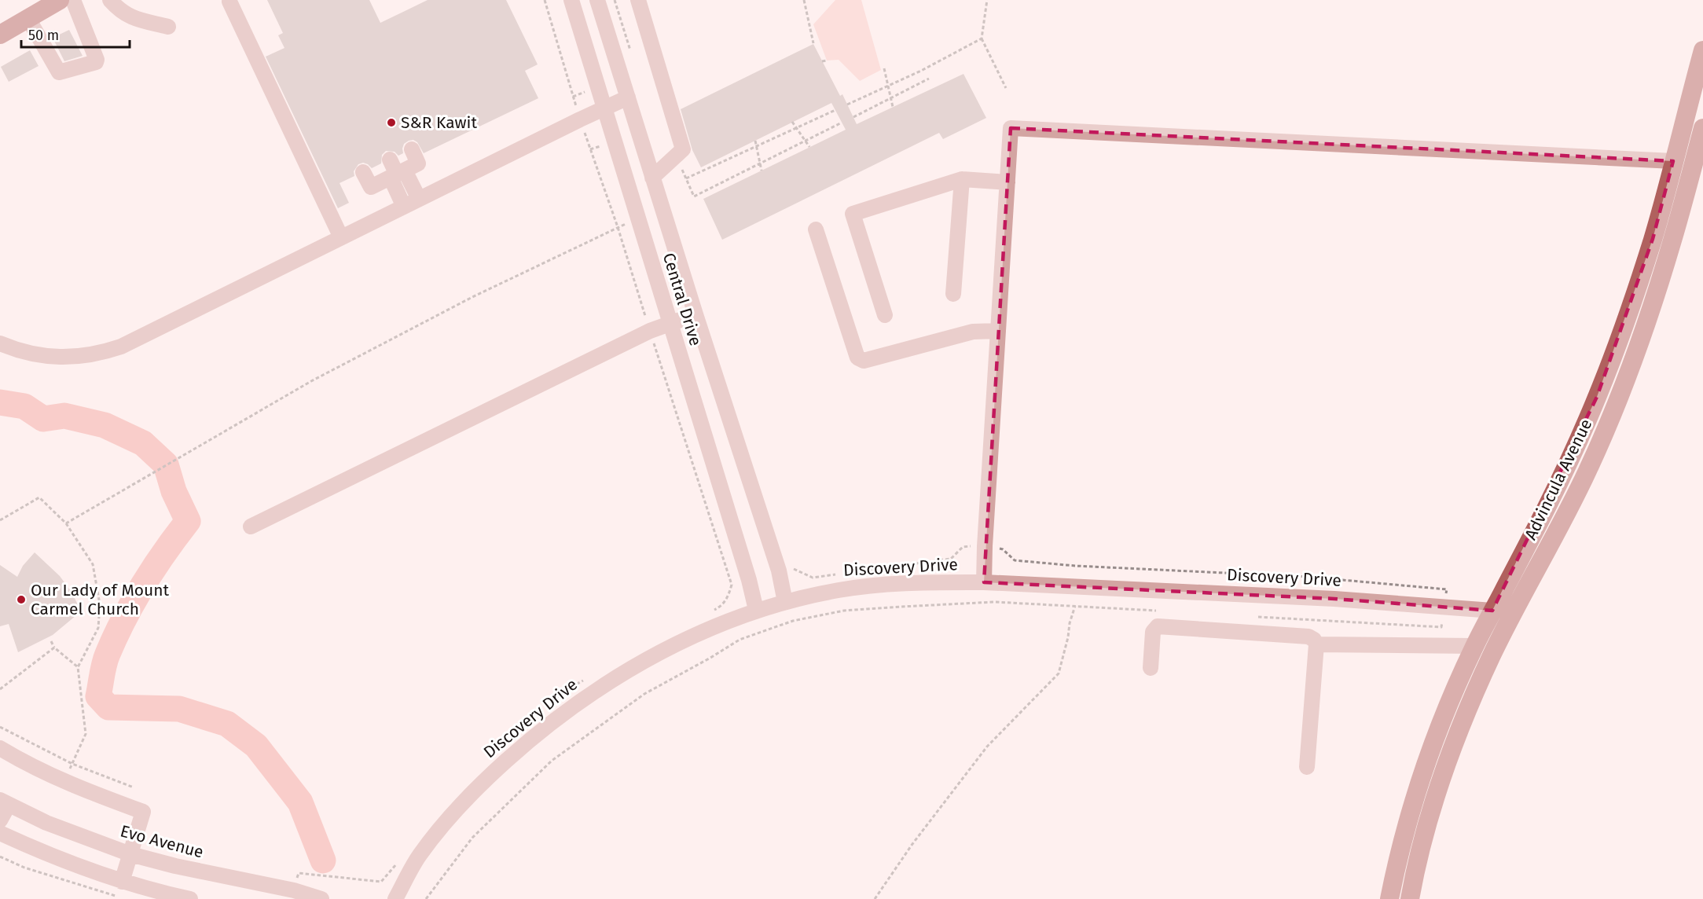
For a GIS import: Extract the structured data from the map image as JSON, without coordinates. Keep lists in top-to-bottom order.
{
  "streets": {
    "main road": ["Advincula Avenue"],
    "street": ["Central Drive", "Discovery Drive", "Evo Avenue"]
  },
  "crossings": [
    ["Central Drive", "Discovery Drive"],
    ["Advincula Avenue", "Discovery Drive"]
  ],
  "places": ["S&R Kawit", "Our Lady of Mount Carmel Church"],
  "scale_bar": "50 m"
}
